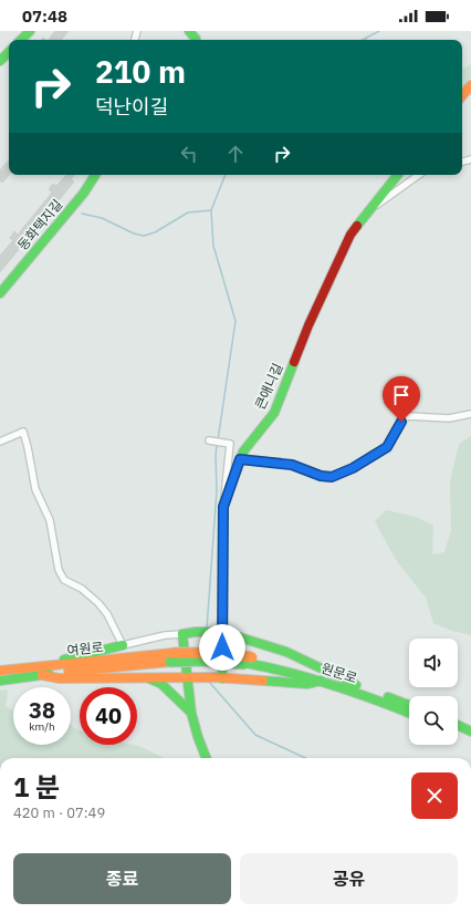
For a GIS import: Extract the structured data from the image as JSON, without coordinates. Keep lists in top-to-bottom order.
{
  "streets": {
    "main road": [
      "동화택지길",
      "큰애니길",
      "여원로",
      "원문로"
    ]
  },
  "crossings": [
    ["여원로", "원문로"]
  ],
  "page": {
    "status": "07:48",
    "turn": ["210 m", "덕난이길"],
    "speed": "38 km/h",
    "limit": "40",
    "heading": ["1 분", "420 m · 07:49"],
    "buttons": ["종료", "공유"]
  }
}
